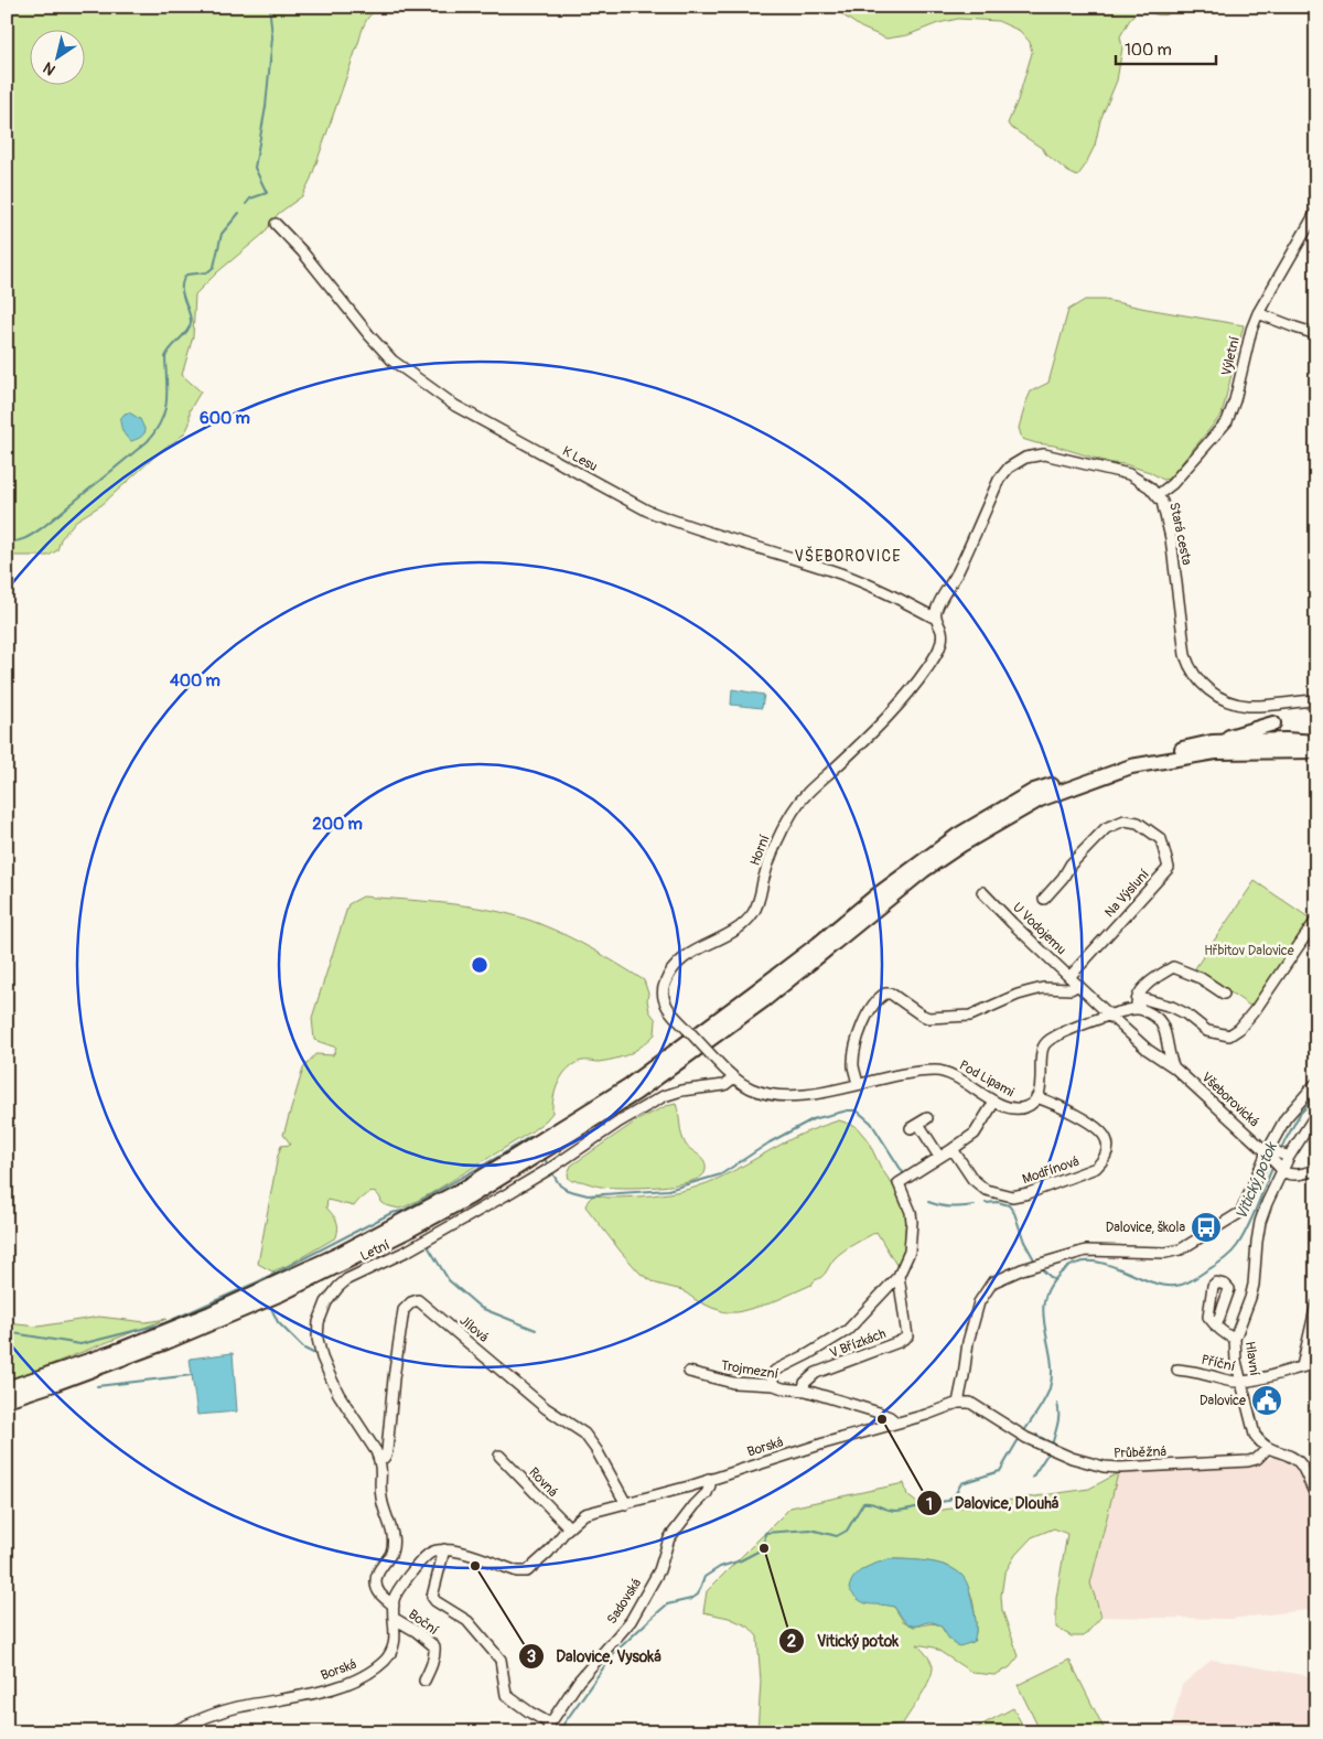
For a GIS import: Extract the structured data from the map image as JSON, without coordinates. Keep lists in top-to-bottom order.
{
  "streets": {
    "street": [
      "Výletní",
      "K Lesu",
      "Stará cesta",
      "Horní",
      "Na Výsluní",
      "U Vodojemu",
      "Pod Lipami",
      "Všeborovická",
      "Modřínová",
      "Letní",
      "Jílová",
      "V Břízkách",
      "Hlavní",
      "Příční",
      "Trojmezní",
      "Borská",
      "Průběžná",
      "Rovná",
      "Sadovská",
      "Boční"
    ]
  },
  "crossings": [
    ["Výletní", "Stará cesta"],
    ["K Lesu", "Stará cesta"],
    ["K Lesu", "Horní"],
    ["Stará cesta", "Horní"],
    ["Horní", "Pod Lipami"],
    ["Horní", "Letní"],
    ["Na Výsluní", "U Vodojemu"],
    ["U Vodojemu", "Všeborovická"],
    ["Pod Lipami", "Modřínová"],
    ["Pod Lipami", "Letní"],
    ["Pod Lipami", "V Břízkách"],
    ["Všeborovická", "Hlavní"],
    ["Modřínová", "V Břízkách"],
    ["Letní", "Jílová"],
    ["Letní", "Borská"],
    ["Jílová", "Borská"],
    ["V Břízkách", "Trojmezní"],
    ["Hlavní", "Příční"],
    ["Hlavní", "Průběžná"],
    ["Borská", "Průběžná"],
    ["Borská", "Rovná"],
    ["Borská", "Sadovská"],
    ["Borská", "Boční"]
  ],
  "districts": ["VŠEBOROVICE"],
  "water": ["Vitický potok"],
  "parks": ["Hřbitov Dalovice"],
  "places": {
    "bus stop": ["Dalovice, škola"],
    "public building": ["Dalovice"],
    "other": ["Dalovice, Dlouhá", "Vitický potok", "Dalovice, Vysoká"]
  },
  "scale_bar": "100 m",
  "north": "bottom left",
  "rings": ["600 m", "400 m", "200 m"]
}
